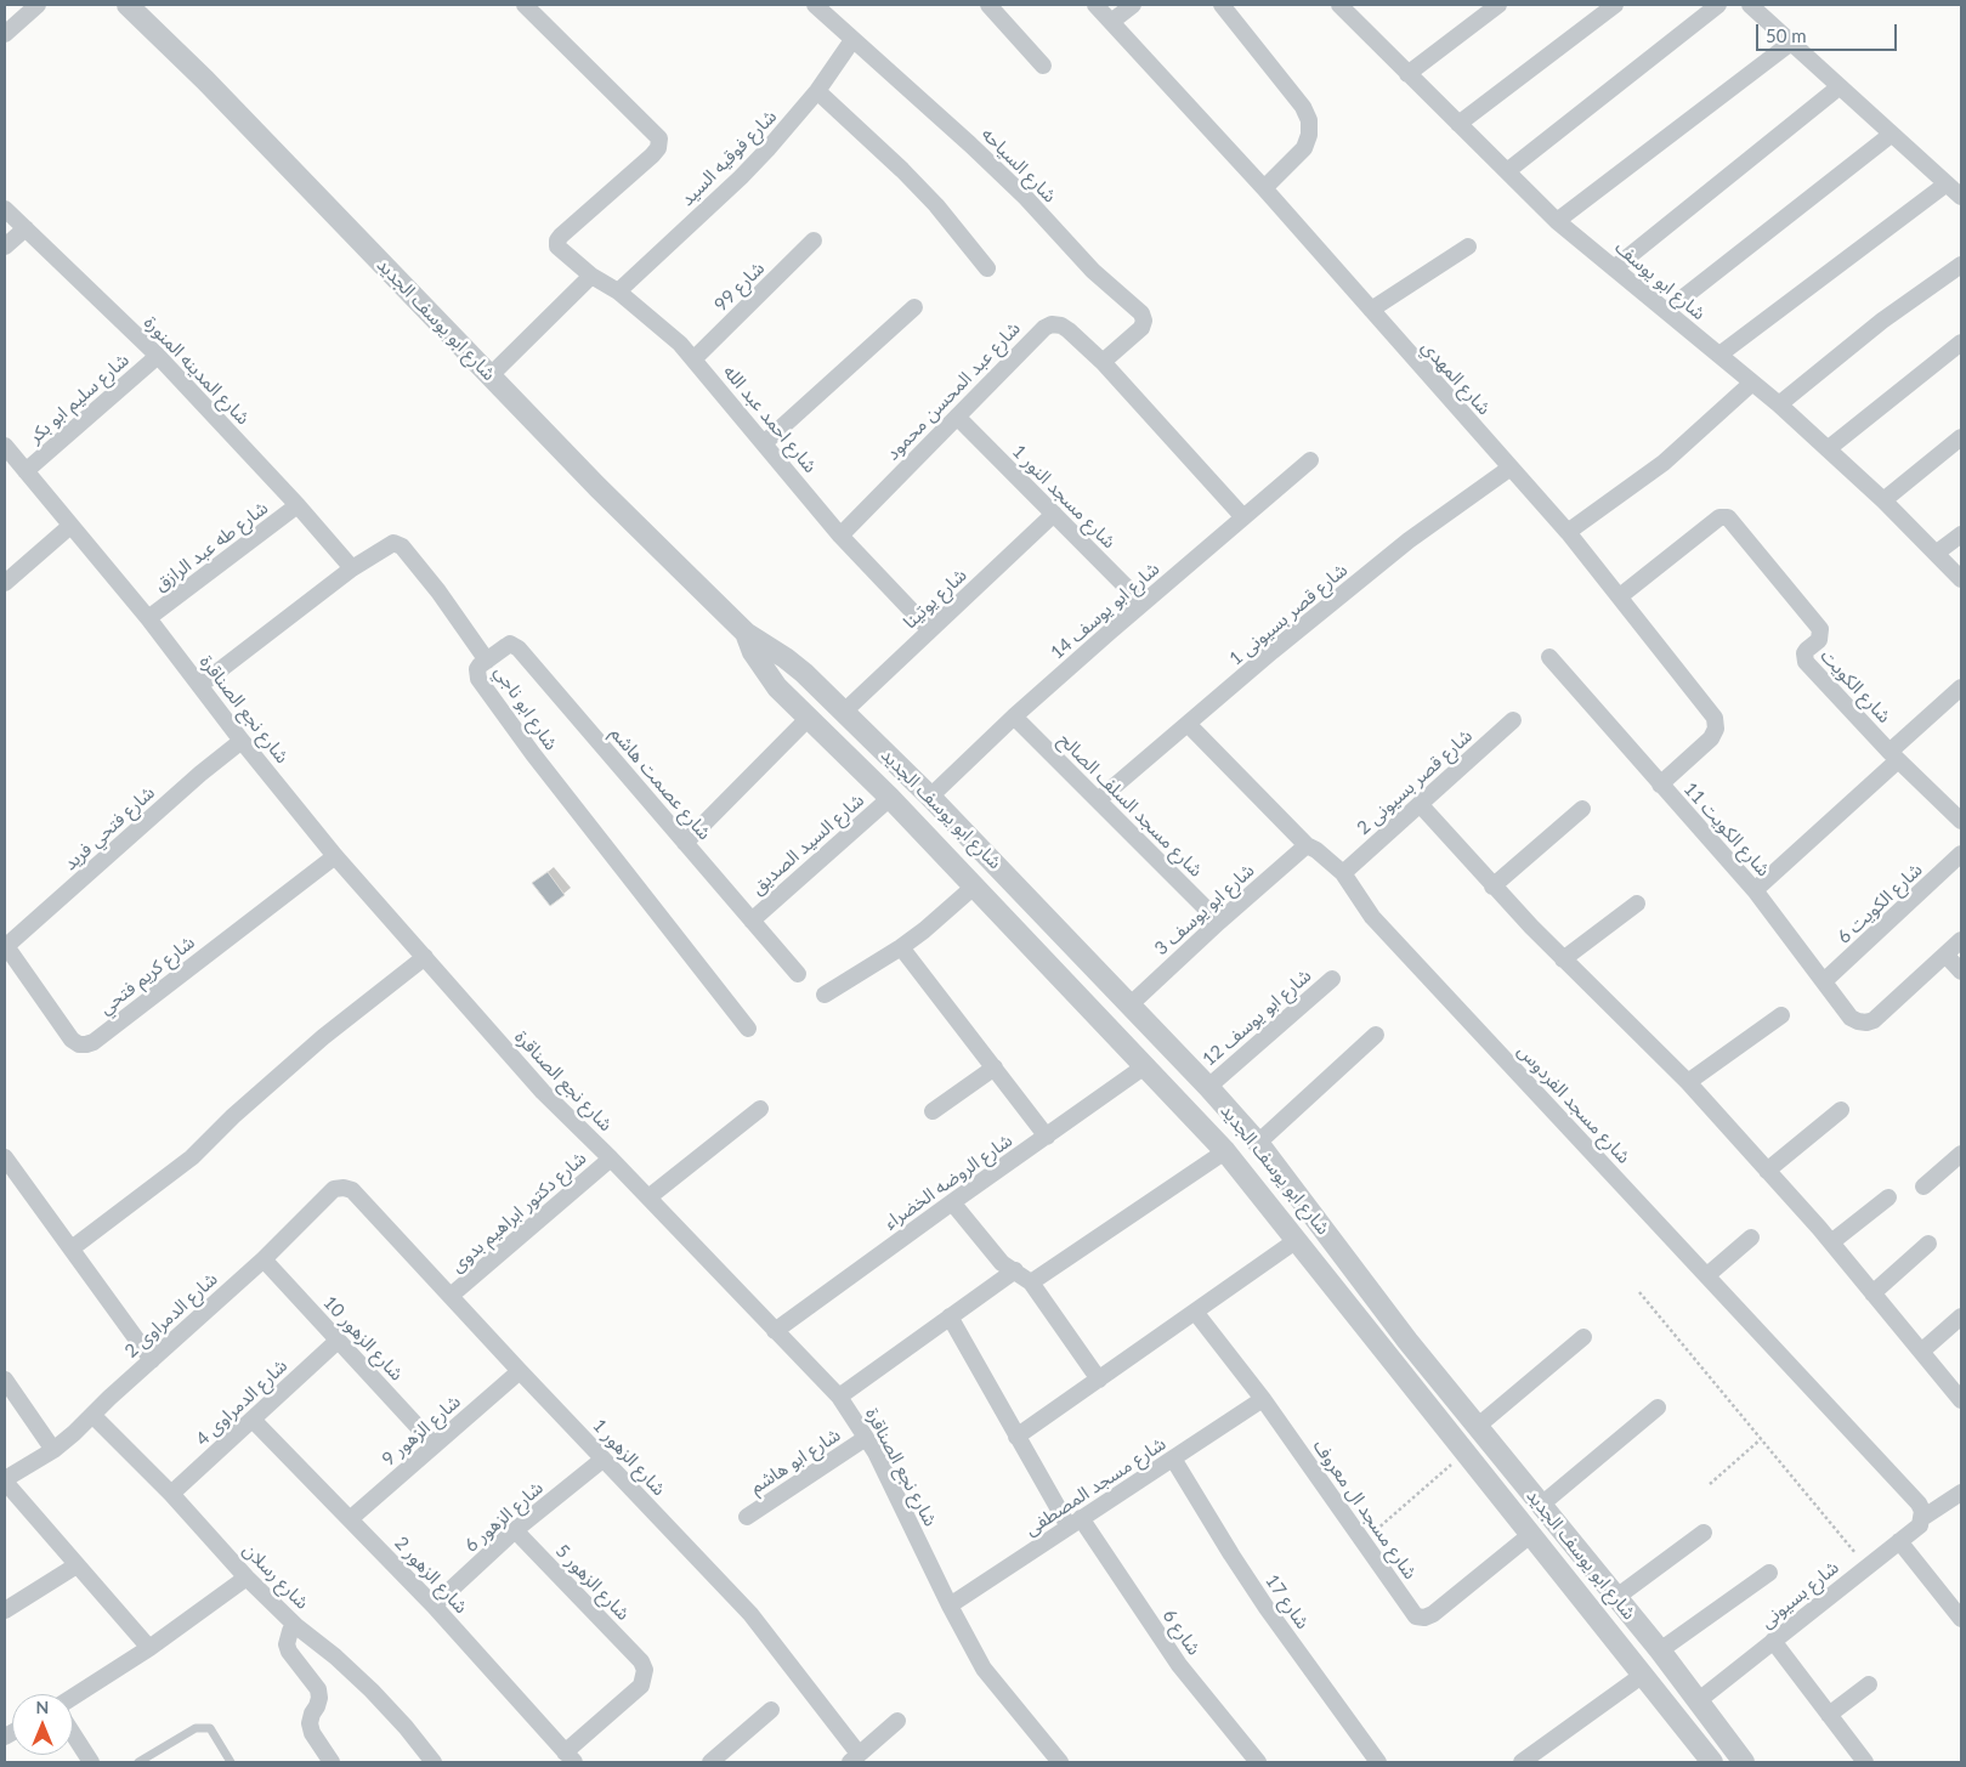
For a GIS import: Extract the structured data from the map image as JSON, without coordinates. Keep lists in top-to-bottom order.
{
  "streets": {
    "street": [
      "شارع فوقيه السيد",
      "شارع السياحه",
      "شارع ابو يوسف",
      "شارع 99",
      "شارع ابو يوسف الجديد",
      "شارع المدينه المنورة",
      "شارع المهدي",
      "شارع عبد المحسن محمود",
      "شارع سليم ابو بكر",
      "شارع احمد عبد الله",
      "شارع مسجد النور 1",
      "شارع طه عبد الرازق",
      "شارع يوتينا",
      "شارع ابو يوسف 14",
      "شارع قصر بسيونى 1",
      "شارع الكويت",
      "شارع ابو ناجي",
      "شارع نجع الصناقرة",
      "شارع قصر بسيونى 2",
      "شارع عصمت هاشم",
      "شارع مسجد السلف الصالح",
      "شارع فتحي فريد",
      "شارع الكويت 11",
      "شارع السيد الصديق",
      "شارع الكويت 6",
      "شارع ابو يوسف 3",
      "شارع كريم فتحي",
      "شارع ابو يوسف 12",
      "شارع مسجد الفردوس",
      "شارع الروضه الخضراء",
      "شارع دكتور ابراهيم بدوى",
      "شارع الدمراوى 2",
      "شارع الزهور 10",
      "شارع الدمراوى 4",
      "شارع الزهور 9",
      "شارع الزهور 1",
      "شارع ابو هاشم",
      "شارع مسجد المصطفى",
      "شارع مسجد ال معروف",
      "شارع الزهور 6",
      "شارع الزهور 2",
      "شارع رسلان",
      "شارع الزهور 5",
      "شارع بسيونى",
      "شارع 17",
      "شارع 6"
    ]
  },
  "crossings": [
    ["شارع فوقيه السيد", "شارع السياحه"],
    ["شارع فوقيه السيد", "شارع احمد عبد الله"],
    ["شارع السياحه", "شارع عبد المحسن محمود"],
    ["شارع 99", "شارع احمد عبد الله"],
    ["شارع ابو يوسف الجديد", "شارع يوتينا"],
    ["شارع ابو يوسف الجديد", "شارع ابو يوسف 14"],
    ["شارع ابو يوسف الجديد", "شارع السيد الصديق"],
    ["شارع ابو يوسف الجديد", "شارع ابو يوسف 3"],
    ["شارع ابو يوسف الجديد", "شارع ابو يوسف 12"],
    ["شارع ابو يوسف الجديد", "شارع الروضه الخضراء"],
    ["شارع ابو يوسف الجديد", "شارع مسجد ال معروف"],
    ["شارع ابو يوسف الجديد", "شارع بسيونى"],
    ["شارع المدينه المنورة", "شارع سليم ابو بكر"],
    ["شارع المدينه المنورة", "شارع طه عبد الرازق"],
    ["شارع المدينه المنورة", "شارع ابو ناجي"],
    ["شارع المهدي", "شارع قصر بسيونى 1"],
    ["شارع المهدي", "شارع الكويت"],
    ["شارع المهدي", "شارع الكويت 11"],
    ["شارع عبد المحسن محمود", "شارع احمد عبد الله"],
    ["شارع عبد المحسن محمود", "شارع مسجد النور 1"],
    ["شارع سليم ابو بكر", "شارع نجع الصناقرة"],
    ["شارع احمد عبد الله", "شارع يوتينا"],
    ["شارع مسجد النور 1", "شارع يوتينا"],
    ["شارع مسجد النور 1", "شارع ابو يوسف 14"],
    ["شارع طه عبد الرازق", "شارع نجع الصناقرة"],
    ["شارع ابو يوسف 14", "شارع مسجد السلف الصالح"],
    ["شارع قصر بسيونى 1", "شارع مسجد السلف الصالح"],
    ["شارع قصر بسيونى 1", "شارع مسجد الفردوس"],
    ["شارع ابو ناجي", "شارع نجع الصناقرة"],
    ["شارع ابو ناجي", "شارع عصمت هاشم"],
    ["شارع نجع الصناقرة", "شارع فتحي فريد"],
    ["شارع نجع الصناقرة", "شارع كريم فتحي"],
    ["شارع نجع الصناقرة", "شارع الروضه الخضراء"],
    ["شارع نجع الصناقرة", "شارع دكتور ابراهيم بدوى"],
    ["شارع نجع الصناقرة", "شارع ابو هاشم"],
    ["شارع نجع الصناقرة", "شارع مسجد المصطفى"],
    ["شارع قصر بسيونى 2", "شارع مسجد الفردوس"],
    ["شارع عصمت هاشم", "شارع السيد الصديق"],
    ["شارع مسجد السلف الصالح", "شارع ابو يوسف 3"],
    ["شارع فتحي فريد", "شارع كريم فتحي"],
    ["شارع الكويت 11", "شارع الكويت 6"],
    ["شارع ابو يوسف 3", "شارع مسجد الفردوس"],
    ["شارع مسجد الفردوس", "شارع بسيونى"],
    ["شارع دكتور ابراهيم بدوى", "شارع الزهور 1"],
    ["شارع الدمراوى 2", "شارع الزهور 10"],
    ["شارع الدمراوى 2", "شارع الزهور 1"],
    ["شارع الدمراوى 2", "شارع رسلان"],
    ["شارع الزهور 10", "شارع الدمراوى 4"],
    ["شارع الزهور 10", "شارع الزهور 9"],
    ["شارع الدمراوى 4", "شارع الزهور 2"],
    ["شارع الدمراوى 4", "شارع رسلان"],
    ["شارع الزهور 9", "شارع الزهور 1"],
    ["شارع الزهور 9", "شارع الزهور 2"],
    ["شارع الزهور 1", "شارع الزهور 6"],
    ["شارع مسجد المصطفى", "شارع مسجد ال معروف"],
    ["شارع مسجد المصطفى", "شارع 17"],
    ["شارع مسجد المصطفى", "شارع 6"],
    ["شارع الزهور 6", "شارع الزهور 2"],
    ["شارع الزهور 6", "شارع الزهور 5"],
    ["شارع الزهور 2", "شارع الزهور 5"]
  ],
  "scale_bar": "50 m",
  "north": "top"
}
